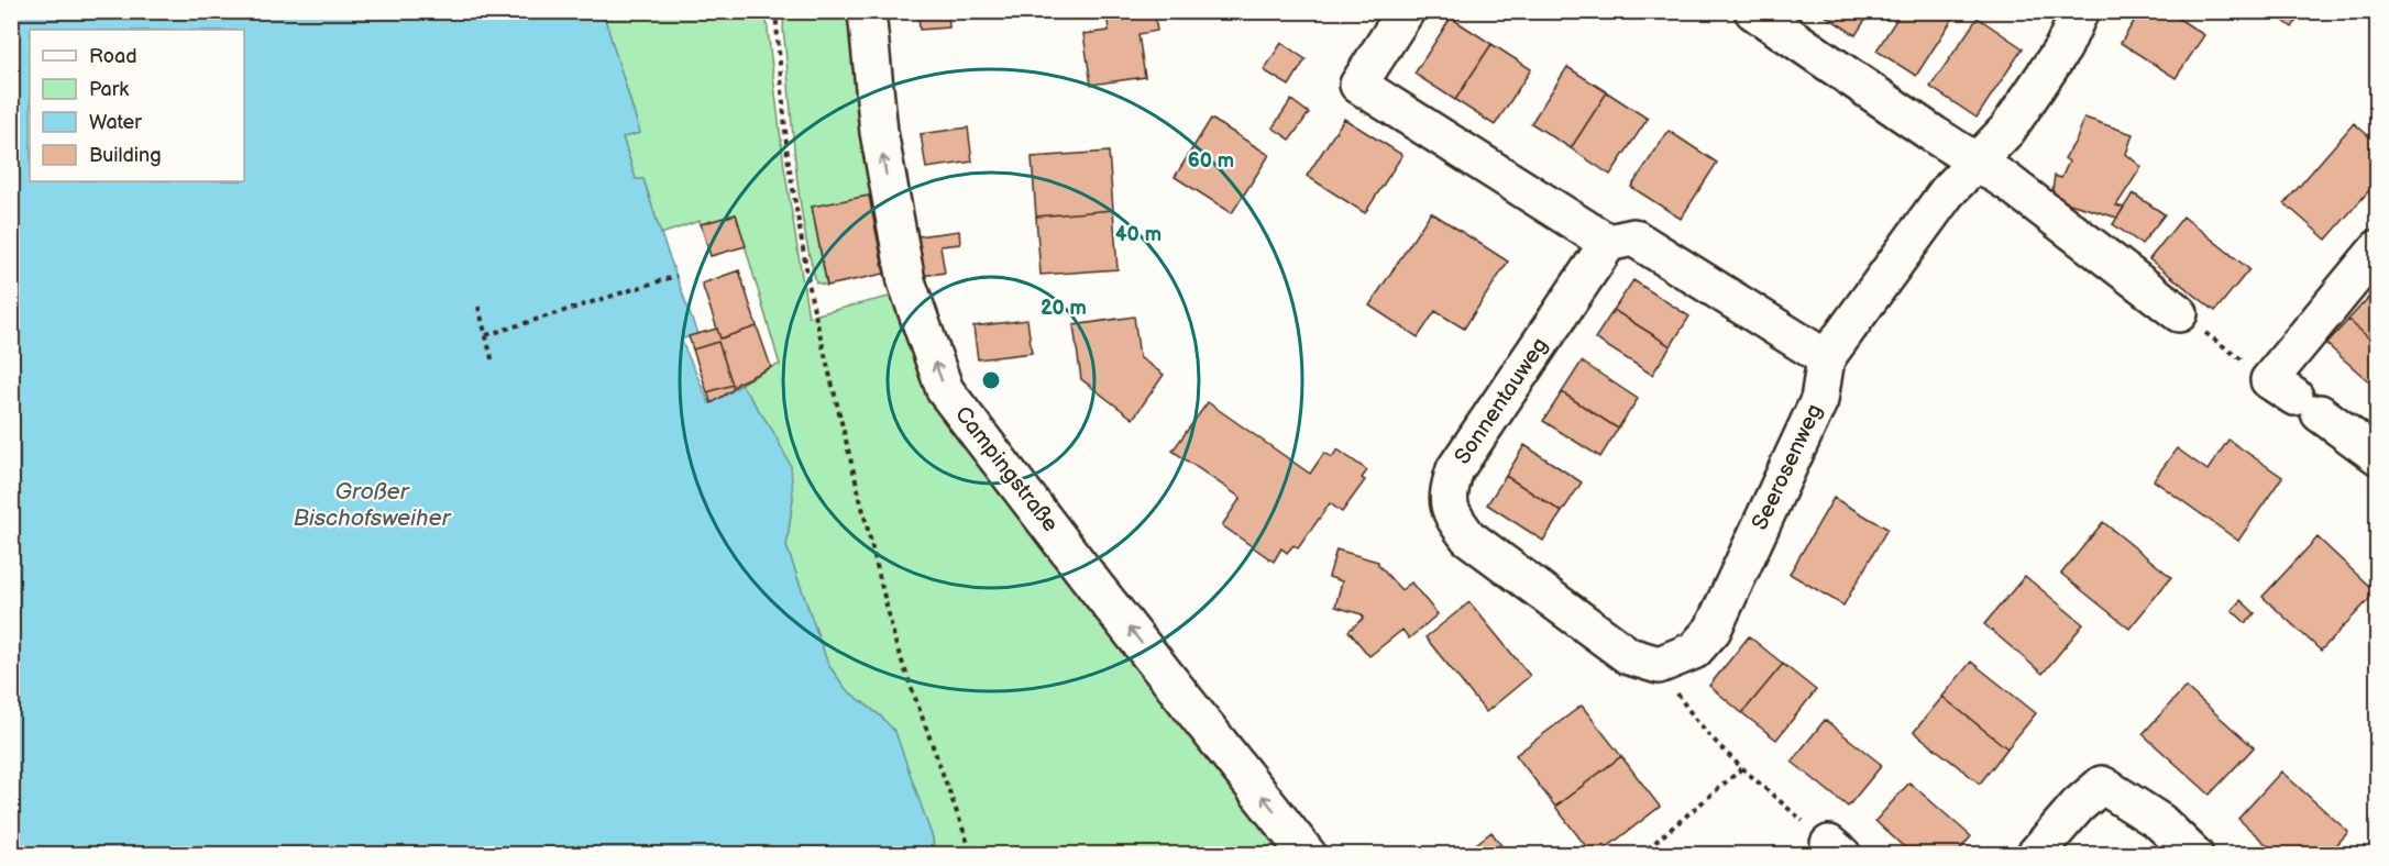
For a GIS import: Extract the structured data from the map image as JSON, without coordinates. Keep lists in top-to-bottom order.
{
  "streets": {
    "street": ["Sonnentauweg", "Seerosenweg", "Campingstraße"]
  },
  "crossings": [
    ["Sonnentauweg", "Seerosenweg"]
  ],
  "one_way": ["Campingstraße"],
  "water": ["Großer Bischofsweiher"],
  "legend": [
    "Road",
    "Park",
    "Water",
    "Building"
  ],
  "rings": ["60 m", "40 m", "20 m"]
}
